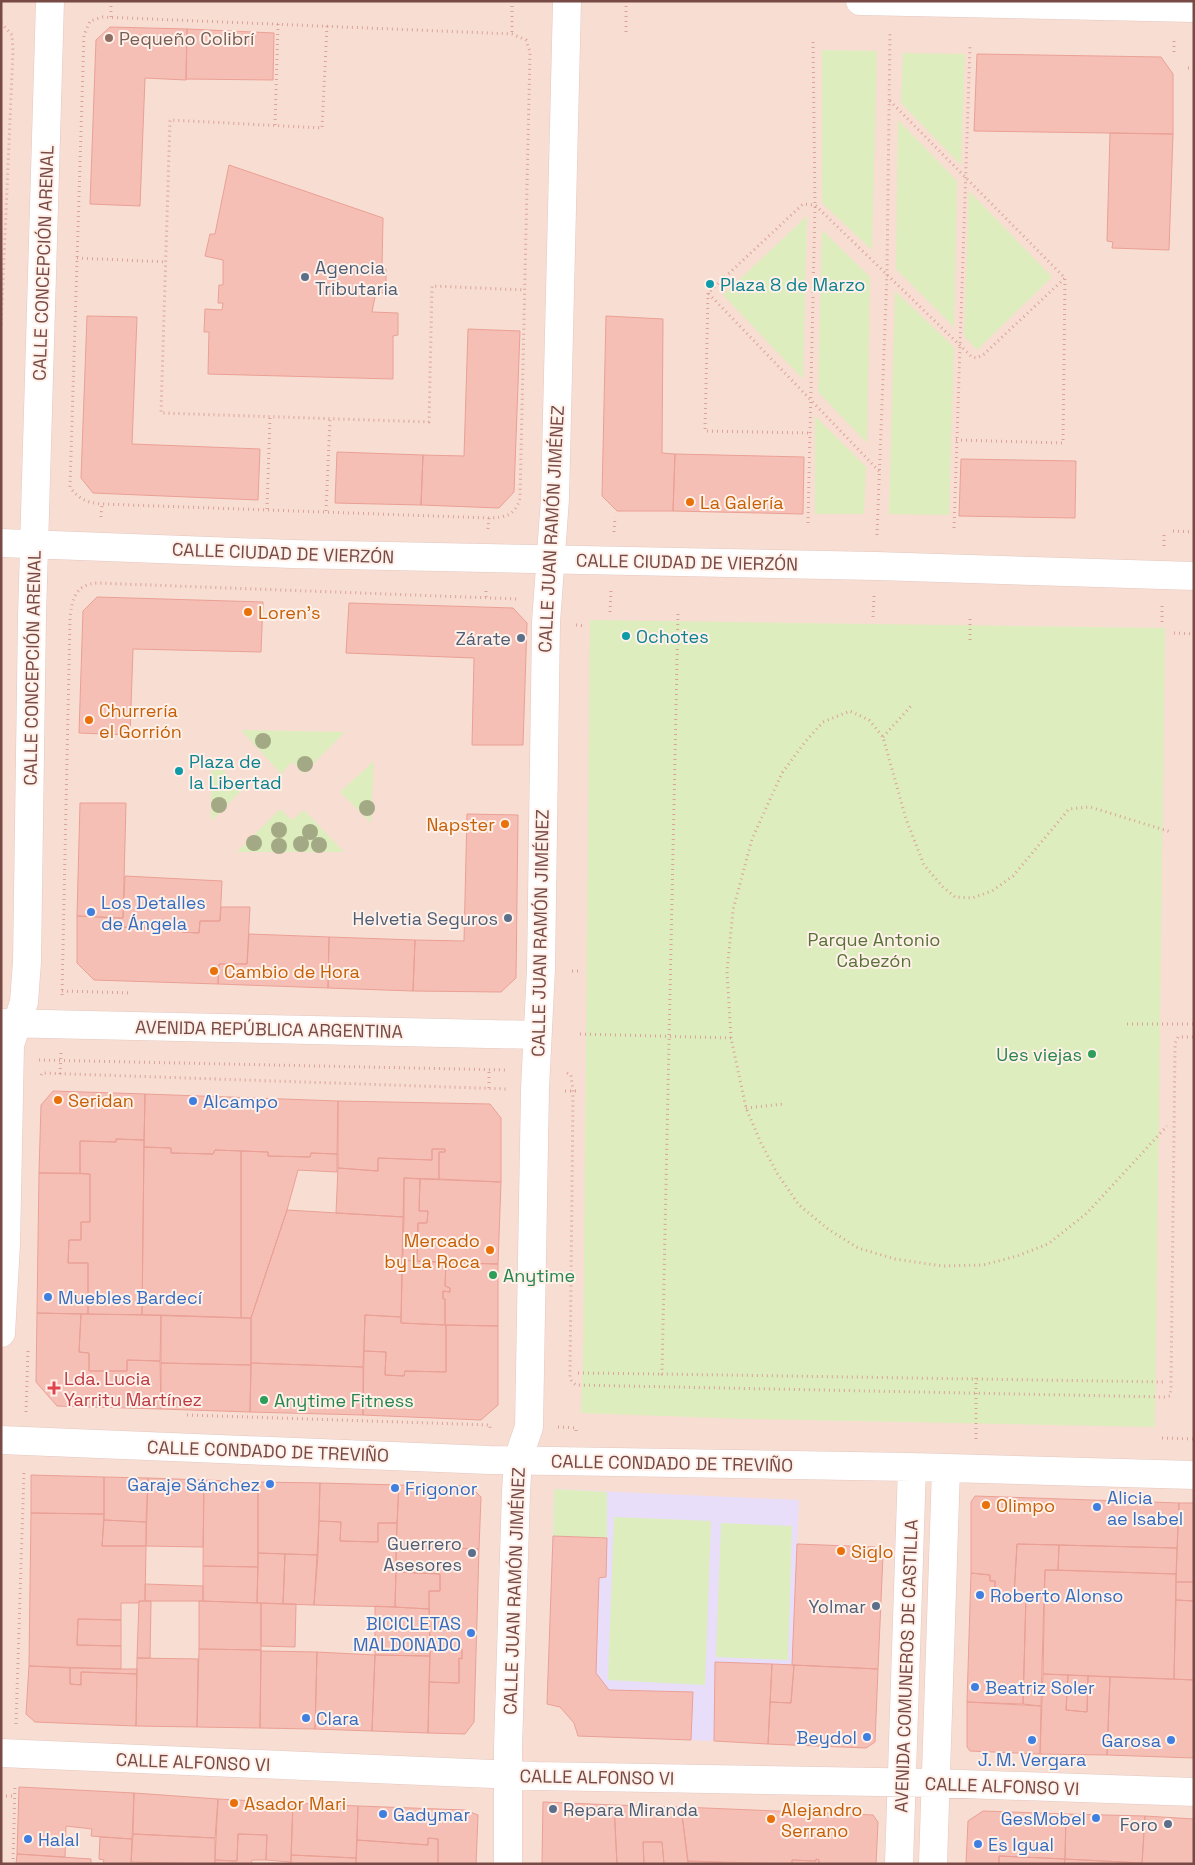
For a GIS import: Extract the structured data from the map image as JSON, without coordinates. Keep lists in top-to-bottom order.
{
  "streets": {
    "street": [
      "CALLE CONCEPCIÓN ARENAL",
      "CALLE JUAN RAMÓN JIMÉNEZ",
      "CALLE CIUDAD DE VIERZÓN",
      "AVENIDA REPÚBLICA ARGENTINA",
      "CALLE CONDADO DE TREVIÑO",
      "AVENIDA COMUNEROS DE CASTILLA",
      "CALLE ALFONSO VI"
    ]
  },
  "crossings": [
    ["CALLE CONCEPCIÓN ARENAL", "CALLE CIUDAD DE VIERZÓN"],
    ["CALLE CONCEPCIÓN ARENAL", "AVENIDA REPÚBLICA ARGENTINA"],
    ["CALLE JUAN RAMÓN JIMÉNEZ", "CALLE CIUDAD DE VIERZÓN"],
    ["CALLE JUAN RAMÓN JIMÉNEZ", "AVENIDA REPÚBLICA ARGENTINA"],
    ["CALLE JUAN RAMÓN JIMÉNEZ", "CALLE CONDADO DE TREVIÑO"],
    ["CALLE JUAN RAMÓN JIMÉNEZ", "CALLE ALFONSO VI"],
    ["CALLE CONDADO DE TREVIÑO", "AVENIDA COMUNEROS DE CASTILLA"],
    ["AVENIDA COMUNEROS DE CASTILLA", "CALLE ALFONSO VI"]
  ],
  "parks": ["Parque Antonio Cabezón"],
  "places": {
    "other": [
      "Pequeño Colibrí",
      "Agencia Tributaria",
      "Plaza 8 de Marzo",
      "La Galería",
      "Loren's",
      "Ochotes",
      "Zárate",
      "Churrería el Gorrión",
      "Plaza de la Libertad",
      "Napster",
      "Los Detalles de Ángela",
      "Helvetia Seguros",
      "Cambio de Hora",
      "Ues viejas",
      "Seridan",
      "Alcampo",
      "Mercado by La Roca",
      "Anytime",
      "Muebles Bardecí",
      "Anytime Fitness",
      "Garaje Sánchez",
      "Frigonor",
      "Olimpo",
      "Alicia ae Isabel",
      "Siglo",
      "Guerrero Asesores",
      "Roberto Alonso",
      "Yolmar",
      "BICICLETAS MALDONADO",
      "Beatriz Soler",
      "Clara",
      "Beydol",
      "J. M. Vergara",
      "Garosa",
      "Asador Mari",
      "Repara Miranda",
      "Gadymar",
      "GesMobel",
      "Alejandro Serrano",
      "Foro",
      "Halal",
      "Es Igual"
    ],
    "health": ["Lda. Lucia Yarritu Martínez"]
  }
}
